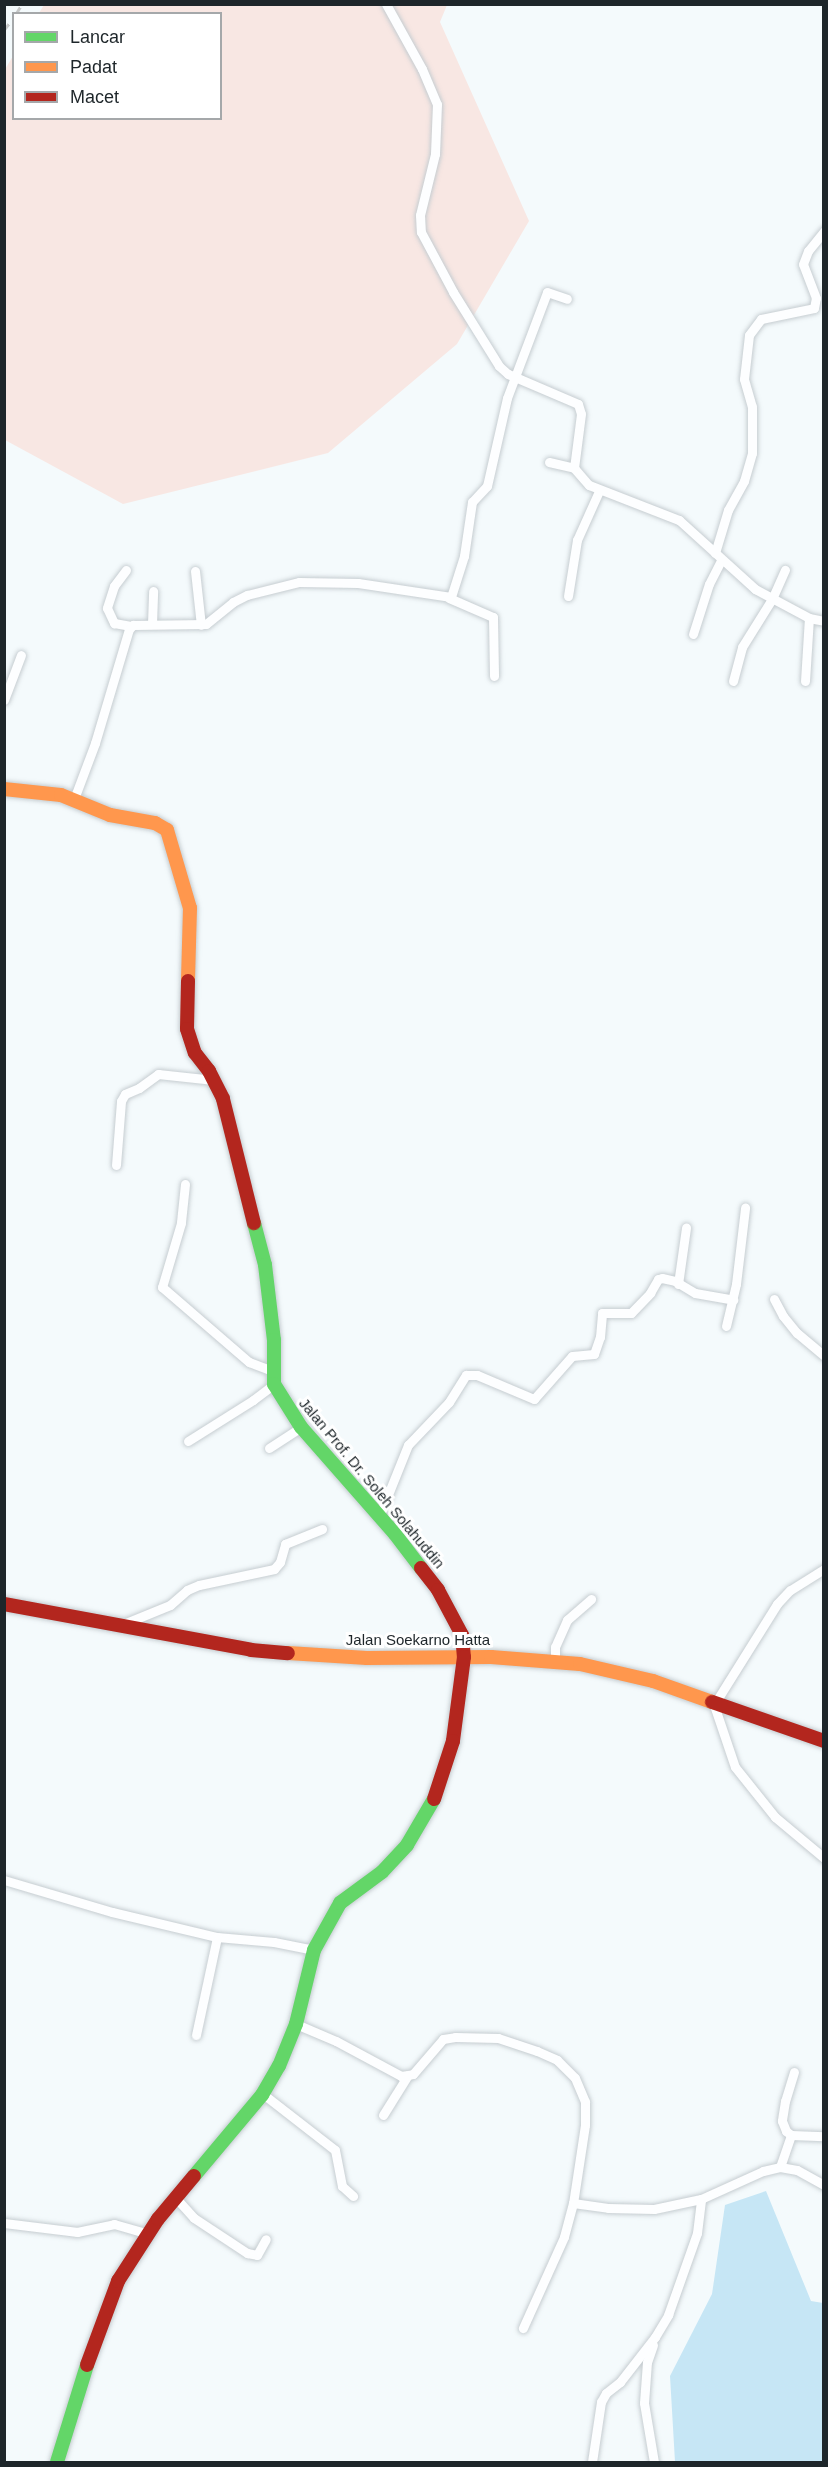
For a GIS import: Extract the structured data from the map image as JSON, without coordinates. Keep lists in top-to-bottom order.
{
  "streets": {
    "street": ["Jalan Prof. Dr. Soleh Solahuddin", "Jalan Soekarno Hatta"]
  },
  "crossings": [
    ["Jalan Prof. Dr. Soleh Solahuddin", "Jalan Soekarno Hatta"]
  ],
  "legend": ["Lancar", "Padat", "Macet"]
}
